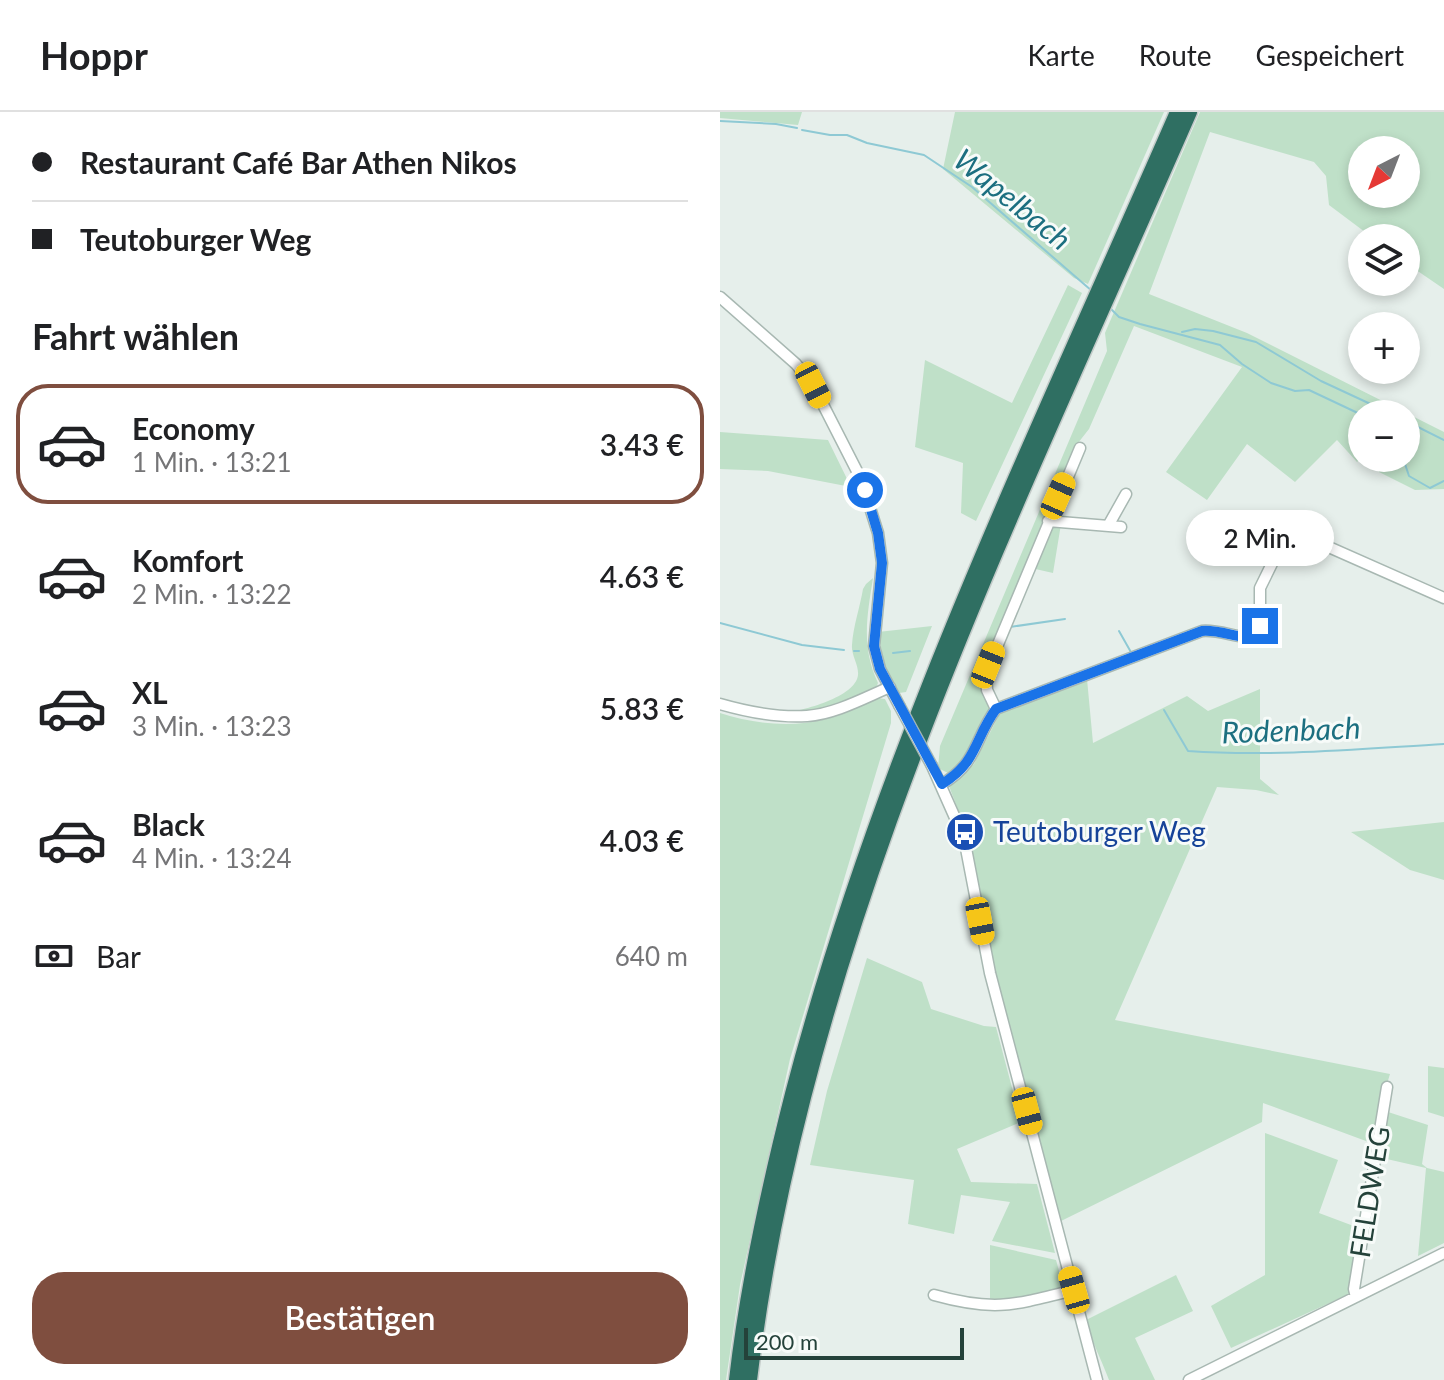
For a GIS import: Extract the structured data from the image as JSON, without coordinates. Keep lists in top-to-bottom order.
{
  "streets": {
    "street": ["FELDWEG"]
  },
  "water": ["Wapelbach", "Rodenbach"],
  "places": {
    "bus stop": ["Teutoburger Weg"]
  },
  "scale_bar": "200 m",
  "north": "bottom left",
  "page": {
    "header": "Hoppr",
    "nav": ["Karte", "Route", "Gespeichert"],
    "banner": ["Restaurant Café Bar Athen Nikos", "Teutoburger Weg"],
    "map_buttons": ["+", "−"],
    "heading": "Fahrt wählen",
    "list": [
      {
        "name": "Economy",
        "note": "1 Min. · 13:21",
        "value": "3.43 €"
      },
      {
        "name": "Komfort",
        "note": "2 Min. · 13:22",
        "value": "4.63 €"
      },
      {
        "name": "XL",
        "note": "3 Min. · 13:23",
        "value": "5.83 €"
      },
      {
        "name": "Black",
        "note": "4 Min. · 13:24",
        "value": "4.03 €"
      }
    ],
    "bubble": "2 Min.",
    "pay": ["Bar", "640 m"],
    "buttons": "Bestätigen",
    "scale": "200 m"
  }
}
